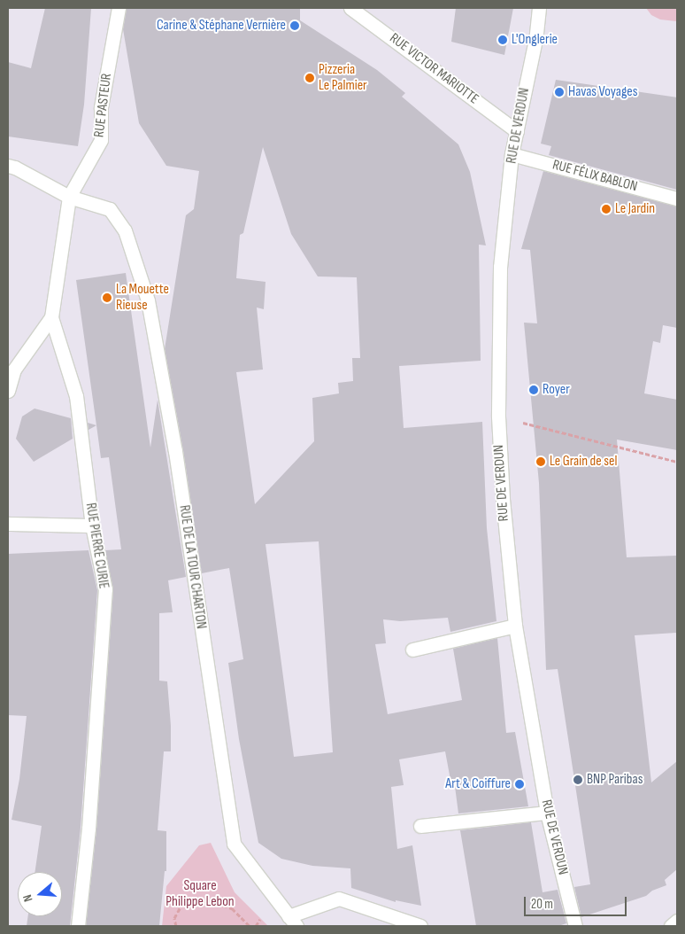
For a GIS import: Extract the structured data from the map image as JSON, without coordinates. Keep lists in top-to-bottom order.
{
  "streets": {
    "street": [
      "RUE VICTOR MARIOTTE",
      "RUE PASTEUR",
      "RUE DE VERDUN",
      "RUE FÉLIX BABLON",
      "RUE PIERRE CURIE",
      "RUE DE LA TOUR CHARTON"
    ]
  },
  "crossings": [
    ["RUE VICTOR MARIOTTE", "RUE DE VERDUN"],
    ["RUE PASTEUR", "RUE PIERRE CURIE"],
    ["RUE PASTEUR", "RUE DE LA TOUR CHARTON"],
    ["RUE DE VERDUN", "RUE FÉLIX BABLON"],
    ["RUE PIERRE CURIE", "RUE DE LA TOUR CHARTON"]
  ],
  "parks": ["Square Philippe Lebon"],
  "places": [
    "Carine & Stéphane Vernière",
    "L'Onglerie",
    "Pizzeria Le Palmier",
    "Havas Voyages",
    "Le Jardin",
    "La Mouette Rieuse",
    "Royer",
    "Le Grain de sel",
    "BNP Paribas",
    "Art & Coiffure"
  ],
  "scale_bar": "20 m",
  "north": "left"
}
